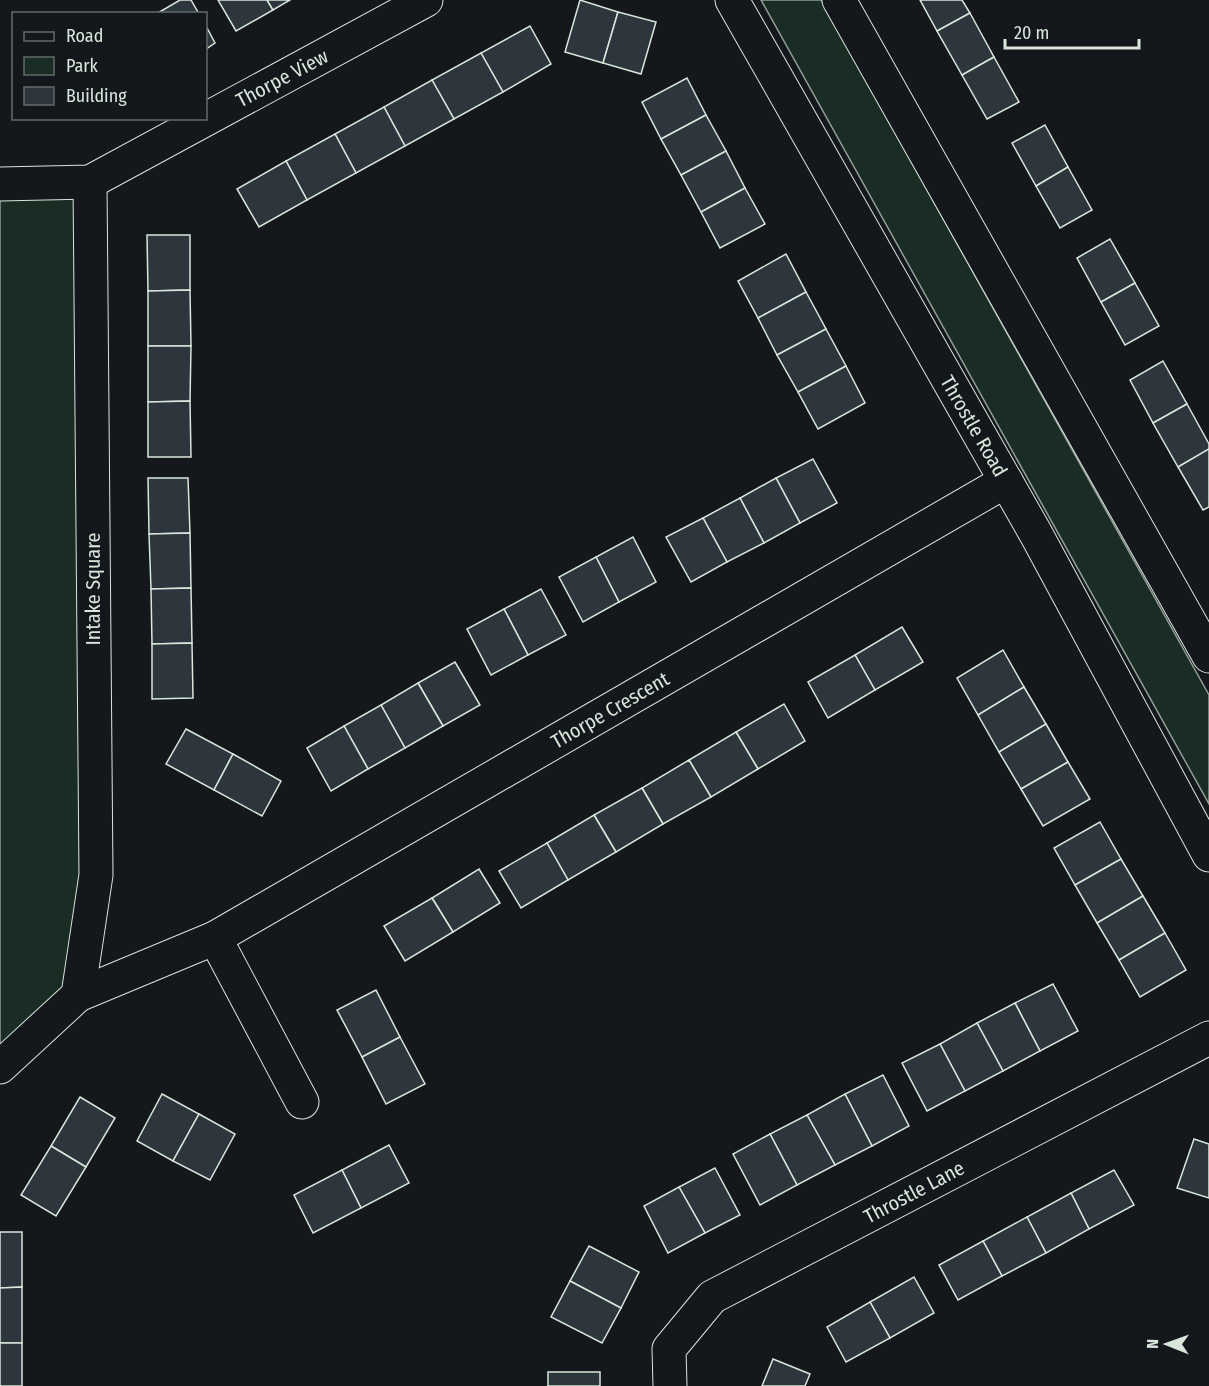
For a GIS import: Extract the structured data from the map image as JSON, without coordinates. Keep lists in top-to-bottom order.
{
  "streets": {
    "street": [
      "Thorpe View",
      "Throstle Road",
      "Intake Square",
      "Thorpe Crescent",
      "Throstle Lane"
    ]
  },
  "crossings": [
    ["Thorpe View", "Intake Square"],
    ["Throstle Road", "Thorpe Crescent"],
    ["Intake Square", "Thorpe Crescent"]
  ],
  "legend": ["Road", "Park", "Building"],
  "scale_bar": "20 m",
  "north": "left"
}
